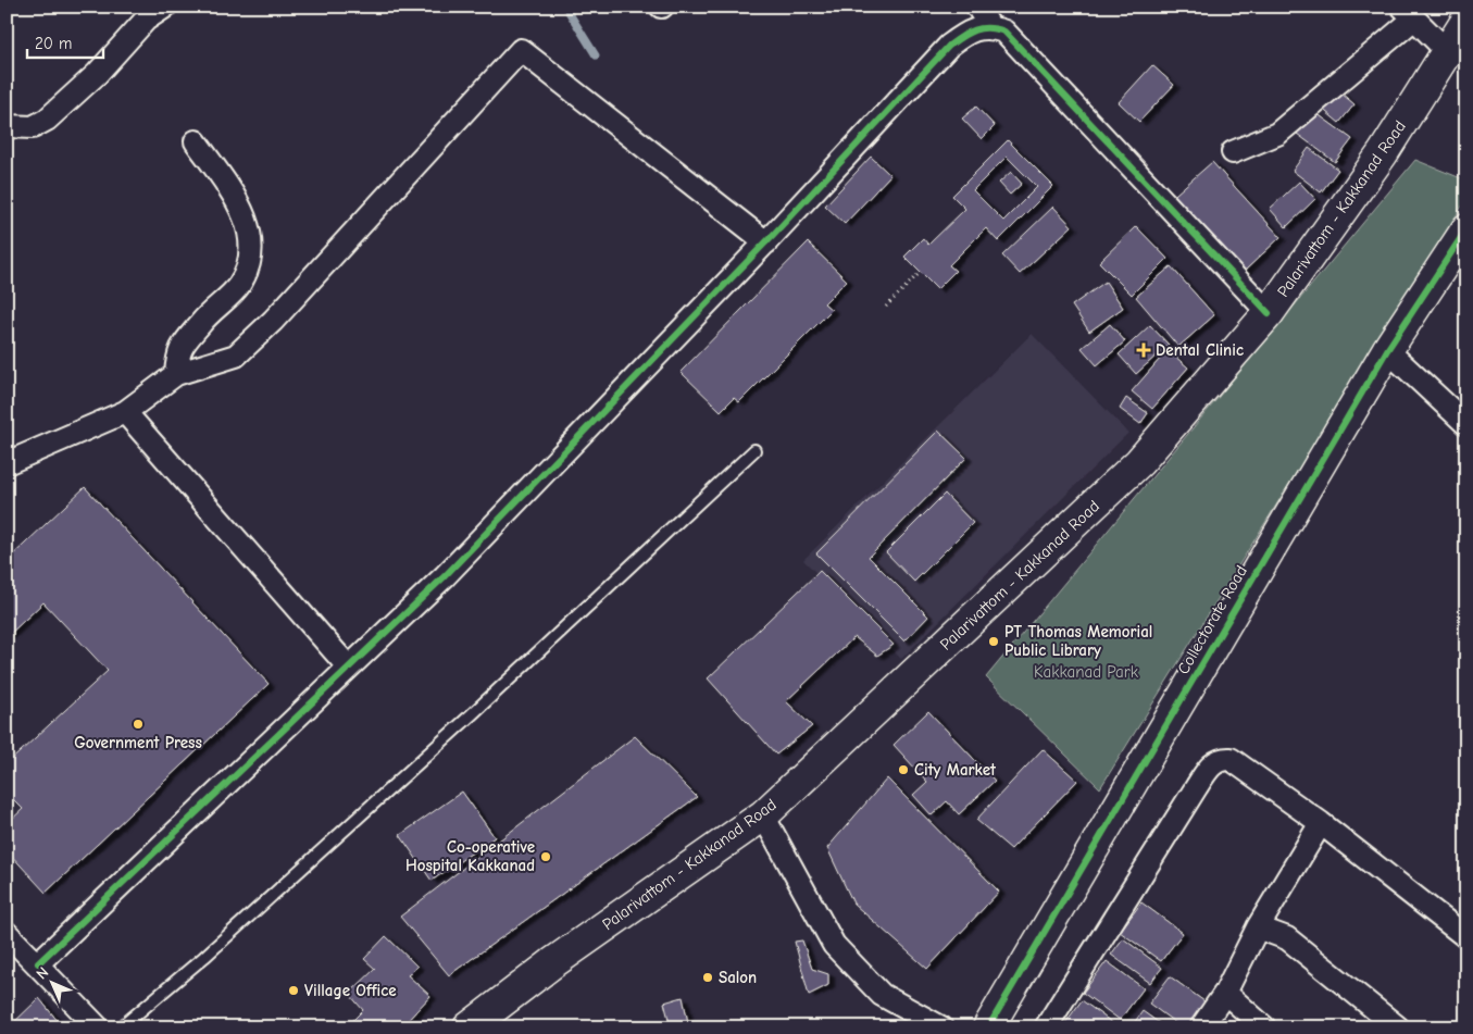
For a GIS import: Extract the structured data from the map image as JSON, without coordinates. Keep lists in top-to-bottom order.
{
  "streets": {
    "main road": ["Palarivattom - Kakkanad Road", "Collectorate Road"]
  },
  "parks": ["Kakkanad Park"],
  "places": {
    "health": ["Dental Clinic"],
    "other": [
      "PT Thomas Memorial Public Library",
      "Government Press",
      "City Market",
      "Co-operative Hospital Kakkanad",
      "Salon",
      "Village Office"
    ]
  },
  "scale_bar": "20 m",
  "north": "top left"
}
